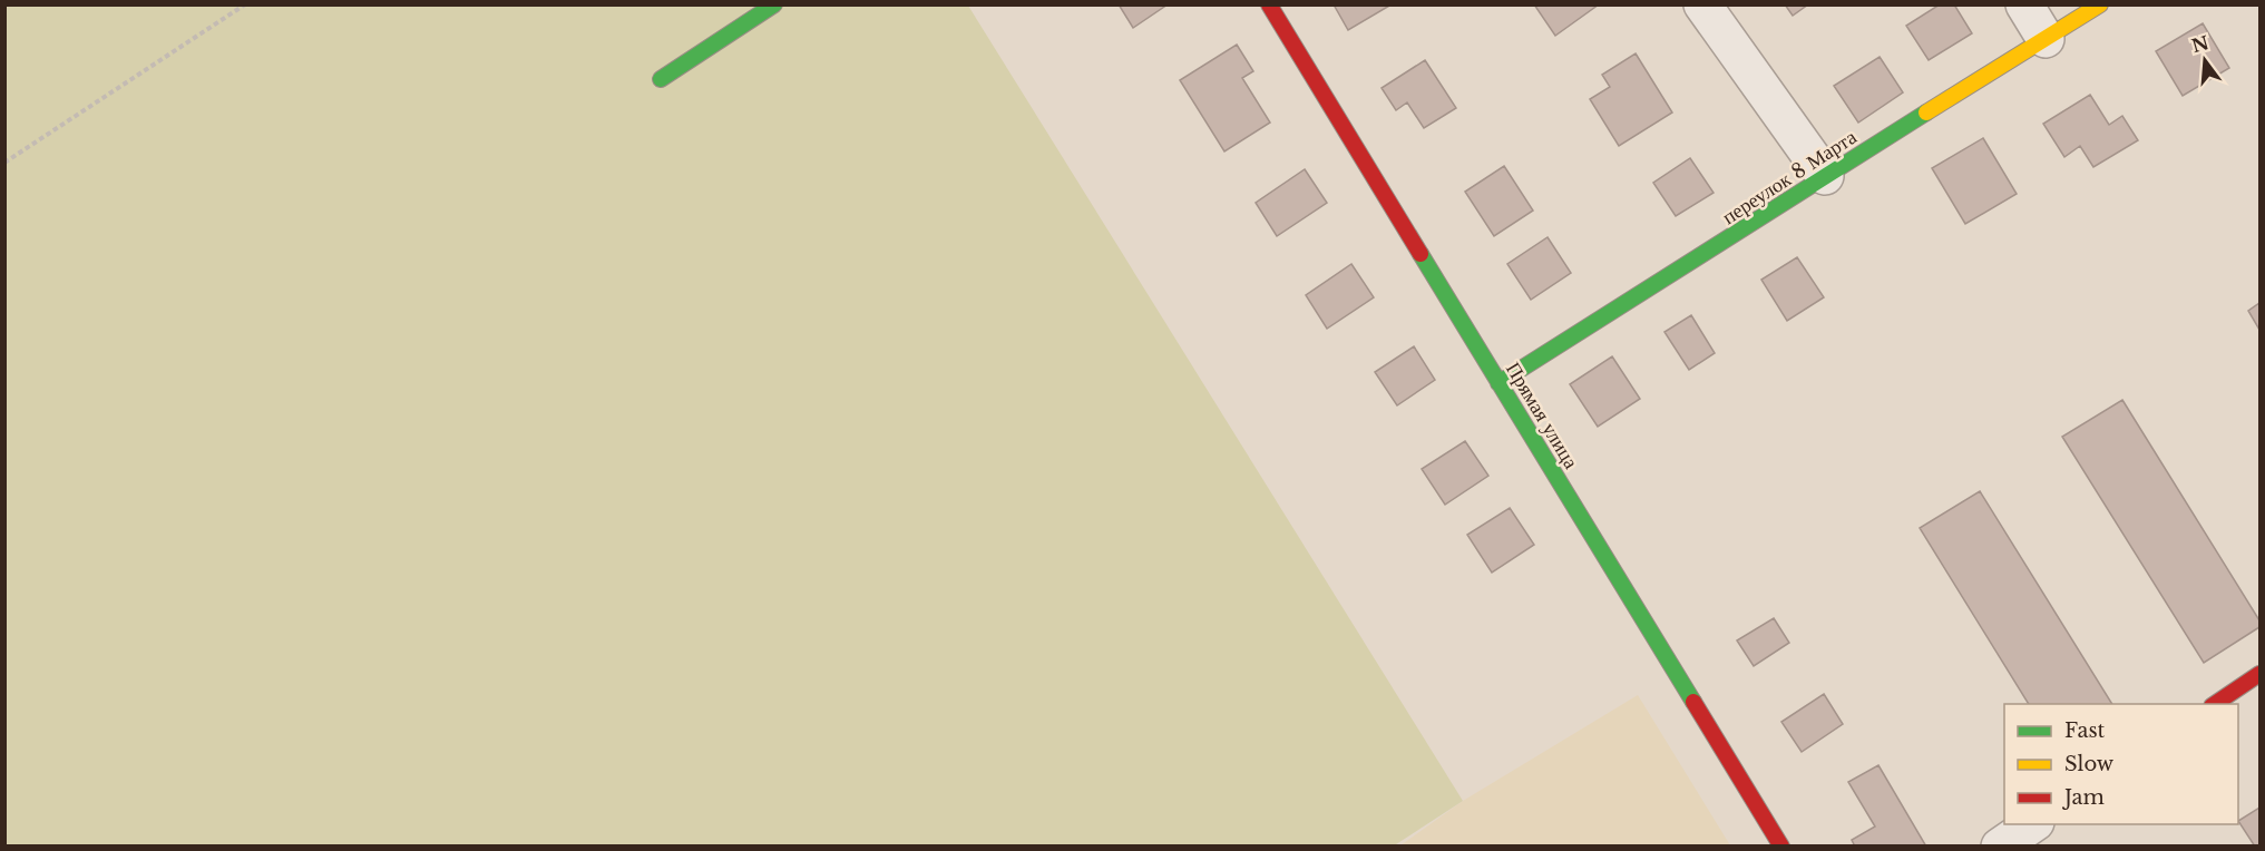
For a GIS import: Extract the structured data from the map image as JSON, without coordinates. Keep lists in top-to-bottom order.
{
  "streets": {
    "street": ["переулок 8 Марта", "Прямая улица"]
  },
  "crossings": [
    ["переулок 8 Марта", "Прямая улица"]
  ],
  "legend": ["Fast", "Slow", "Jam"],
  "north": "top"
}
